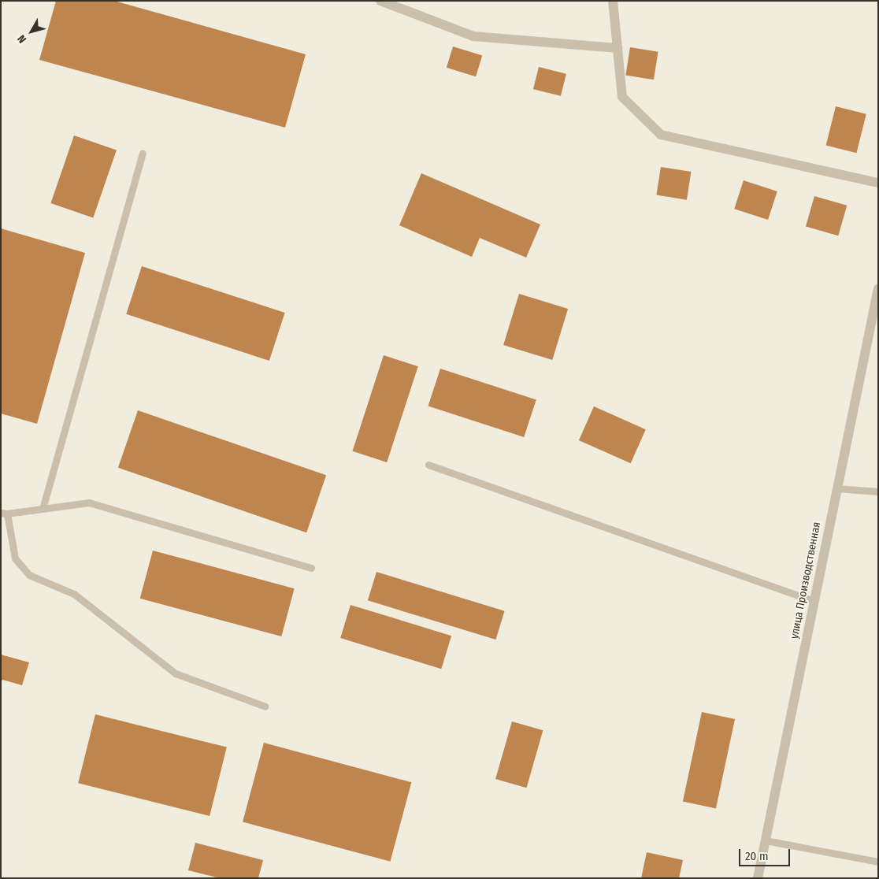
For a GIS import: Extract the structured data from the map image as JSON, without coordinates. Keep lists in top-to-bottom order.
{
  "streets": {
    "street": ["улица Производственная"]
  },
  "scale_bar": "20 m",
  "north": "bottom left"
}
